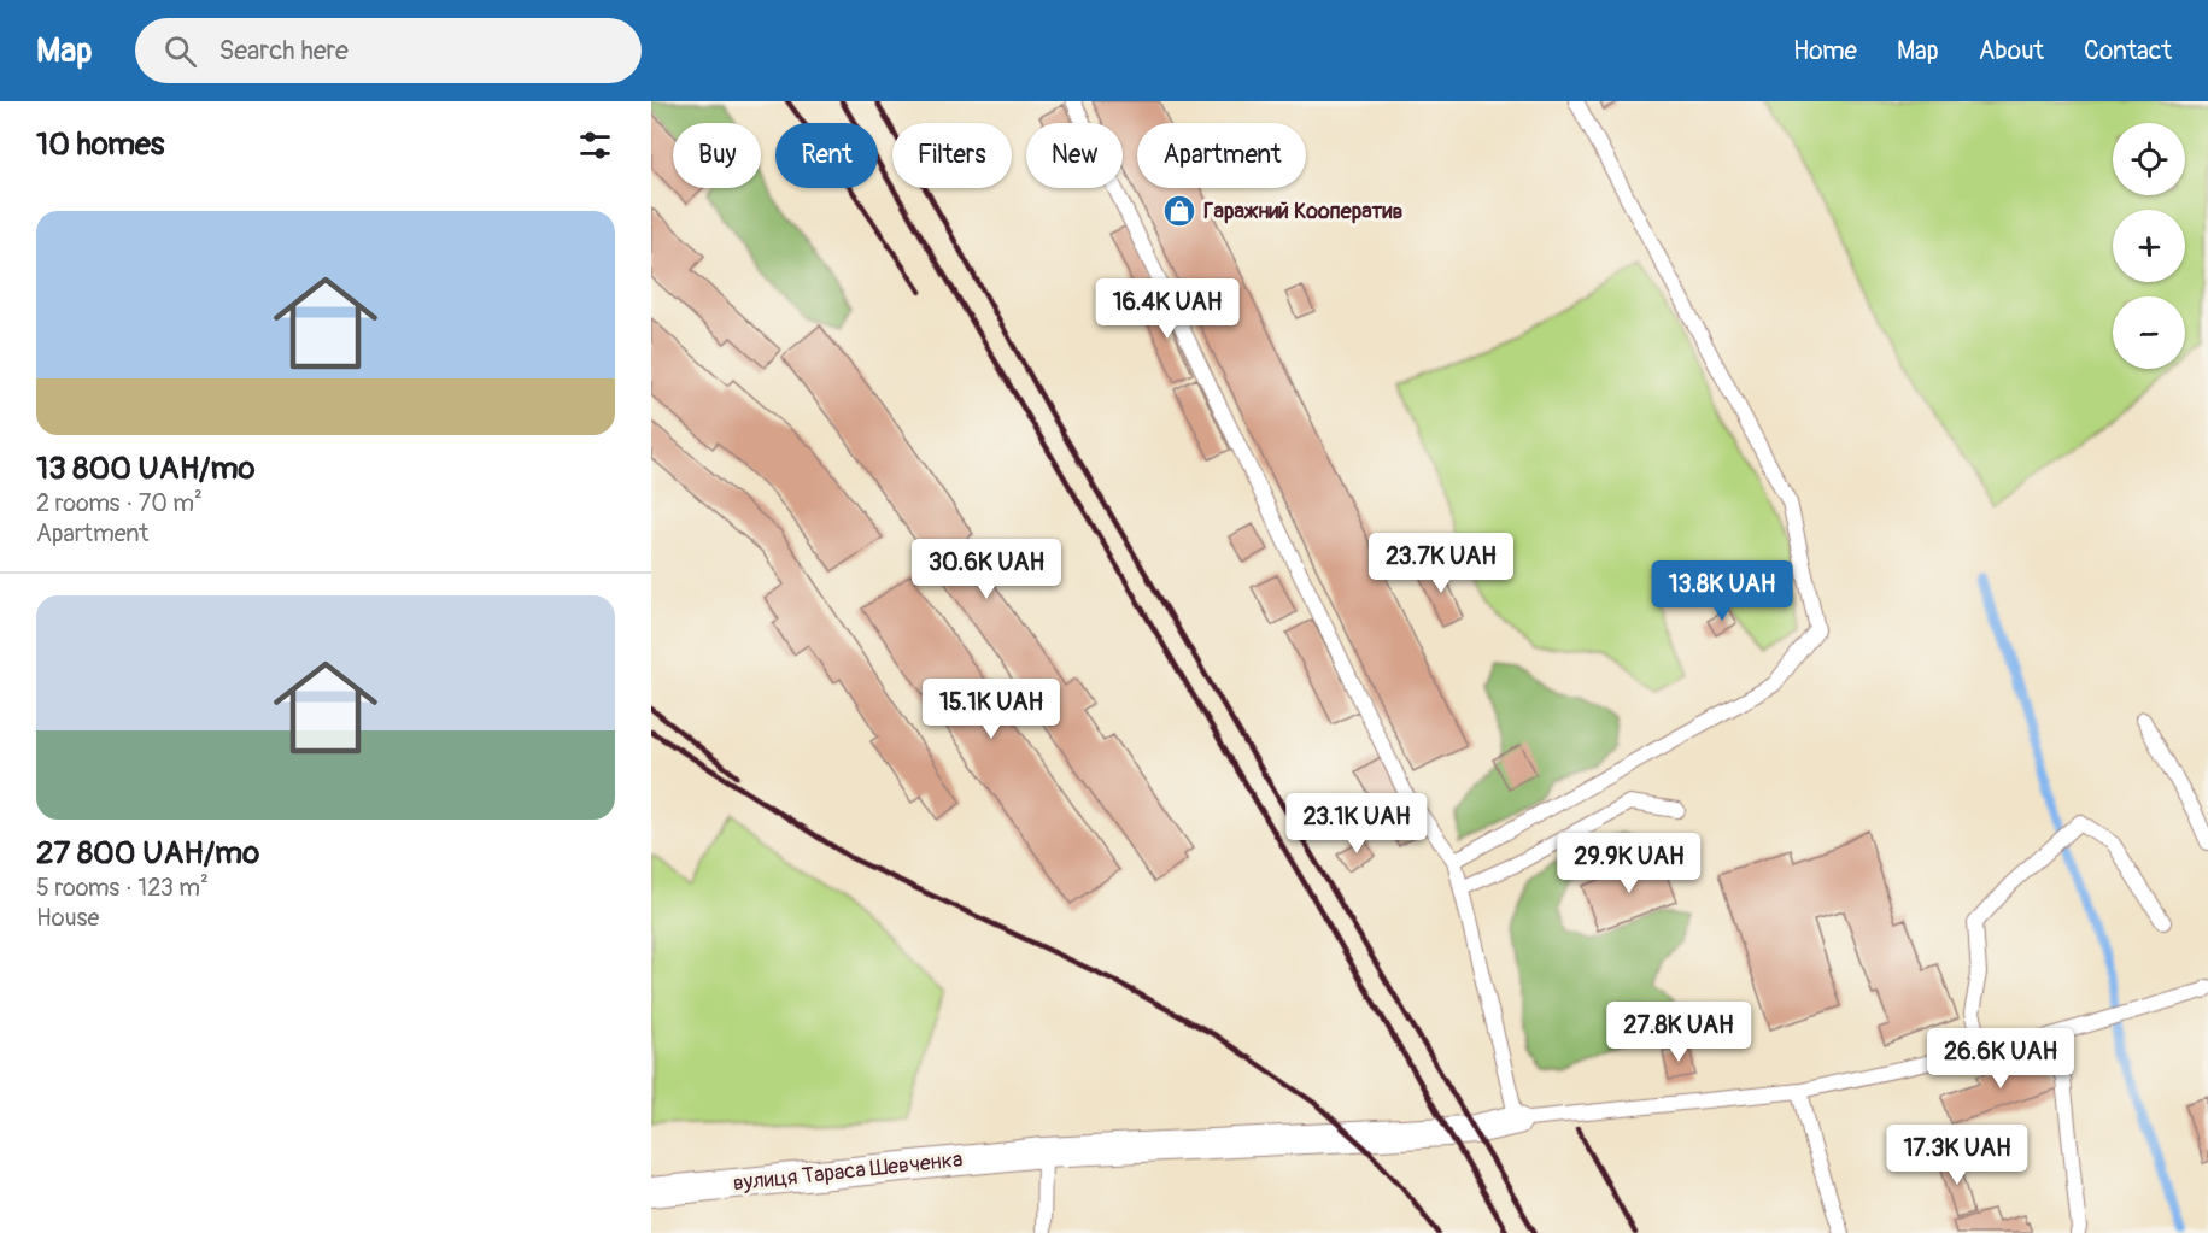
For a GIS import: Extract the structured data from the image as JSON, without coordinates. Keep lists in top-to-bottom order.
{
  "streets": {
    "street": ["вулиця Тараса Шевченка"]
  },
  "places": {
    "shop": ["Гаражний Кооператив"]
  },
  "page": {
    "header": "Map",
    "search": "Search here",
    "nav": [
      "Home",
      "Map",
      "About",
      "Contact"
    ],
    "heading": "10 homes",
    "map_buttons": ["+", "−"],
    "chip": [
      "Buy",
      "Rent",
      "Filters",
      "New",
      "Apartment"
    ],
    "list": [
      {
        "name": "13 800 UAH/mo",
        "note": "2 rooms · 70 m² · Apartment"
      },
      {
        "name": "27 800 UAH/mo",
        "note": "5 rooms · 123 m² · House"
      }
    ],
    "price": [
      "16.4K UAH",
      "23.7K UAH",
      "30.6K UAH",
      "13.8K UAH",
      "15.1K UAH",
      "23.1K UAH",
      "29.9K UAH",
      "27.8K UAH",
      "26.6K UAH",
      "17.3K UAH"
    ]
  }
}
